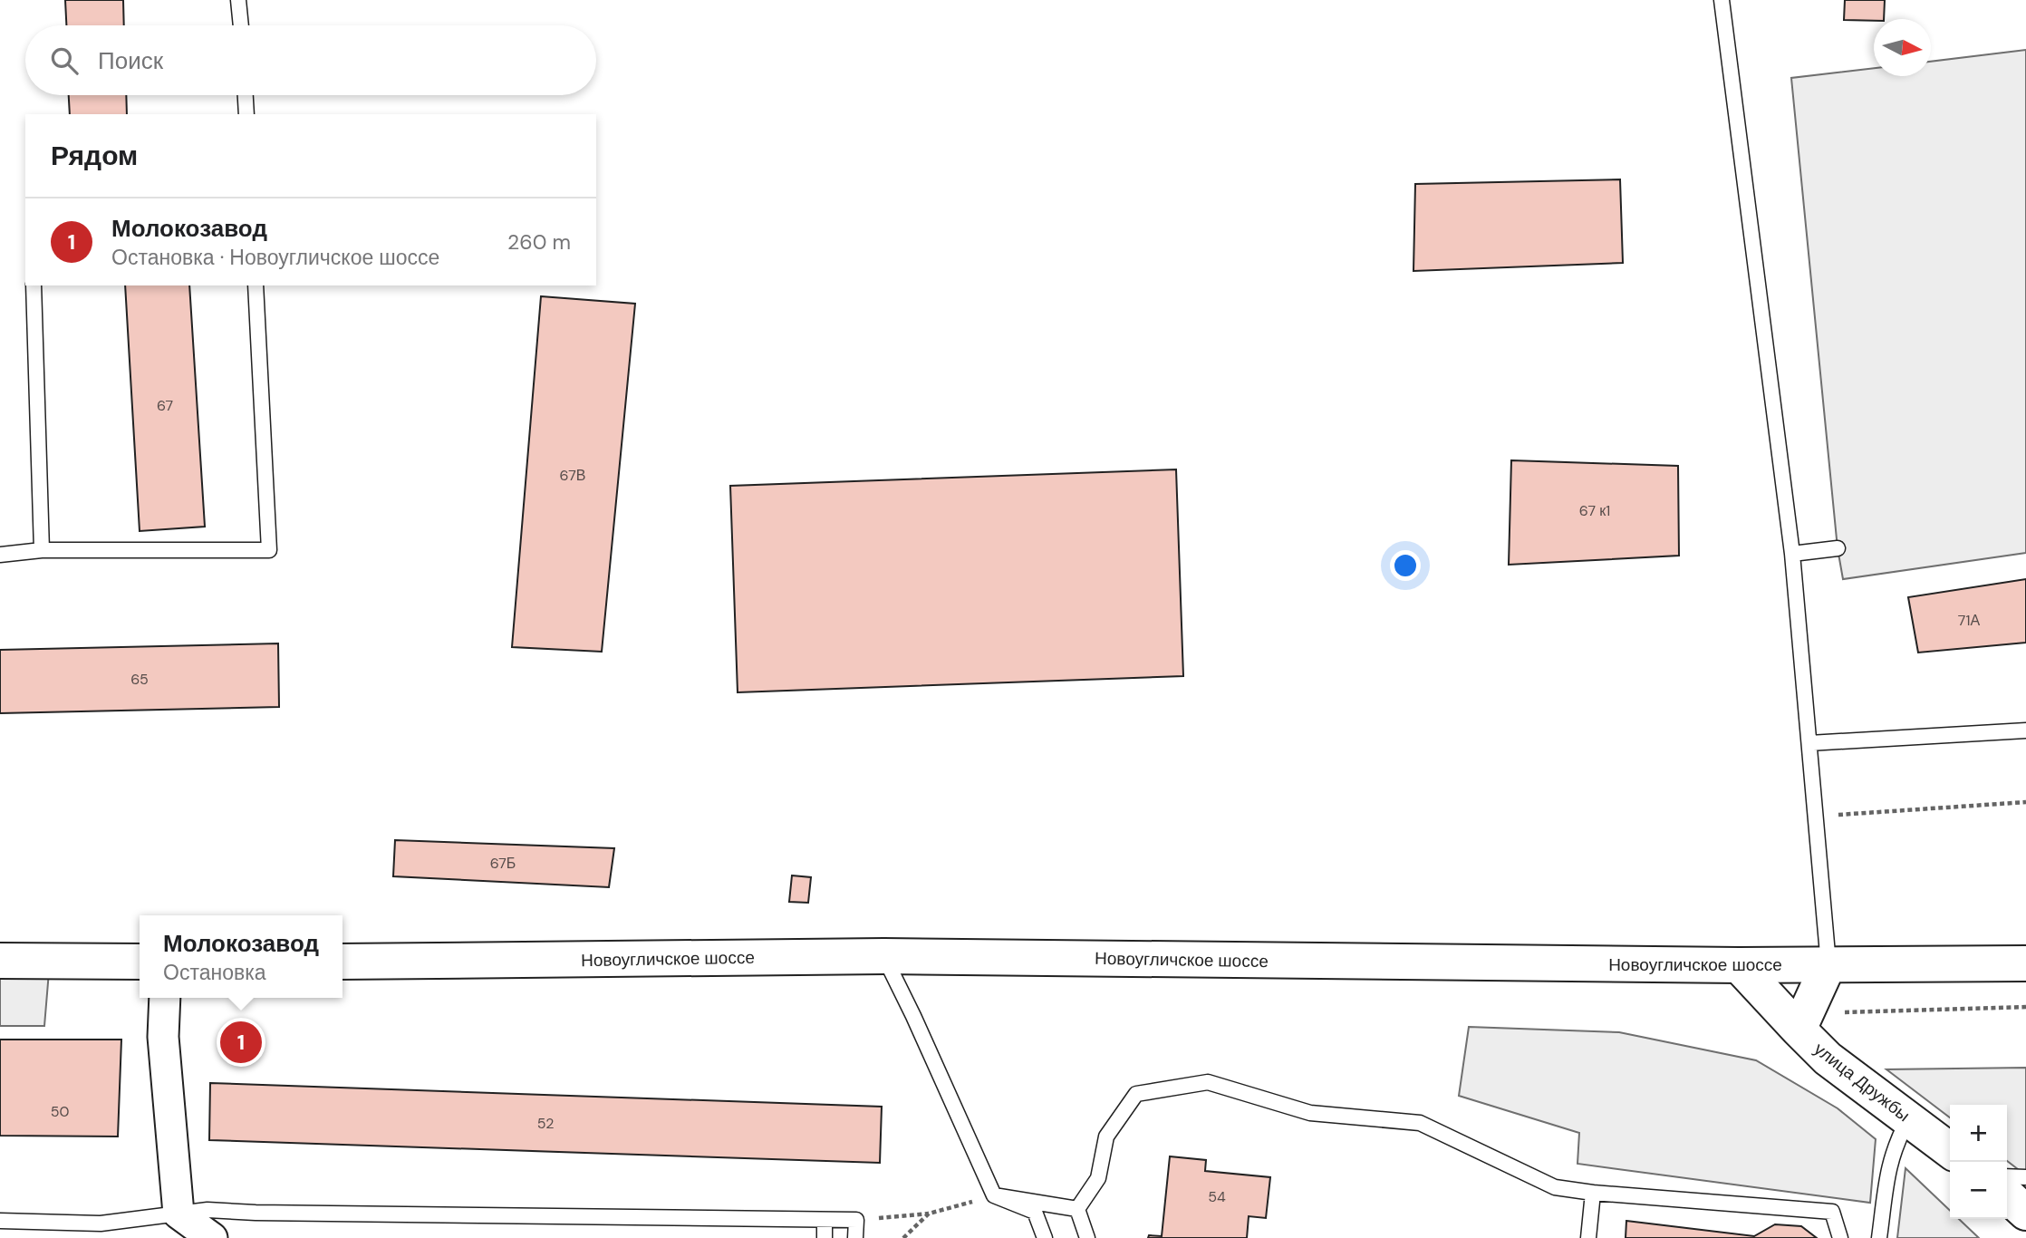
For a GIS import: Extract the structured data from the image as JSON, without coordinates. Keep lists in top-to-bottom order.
{
  "streets": {
    "main road": ["Новоугличское шоссе", "улица Дружбы"]
  },
  "crossings": [
    ["Новоугличское шоссе", "улица Дружбы"]
  ],
  "house_numbers": [
    "67",
    "67В",
    "67 к1",
    "71А",
    "65",
    "67Б",
    "50",
    "52",
    "54"
  ],
  "north": "right",
  "page": {
    "search": "Поиск",
    "heading": "Рядом",
    "list": [
      {
        "mark": "1",
        "name": "Молокозавод",
        "note": "Остановка · Новоугличское шоссе",
        "value": "260 m"
      }
    ],
    "popup": ["Молокозавод", "Остановка"],
    "pins": "1",
    "map_buttons": ["+", "−"]
  }
}
